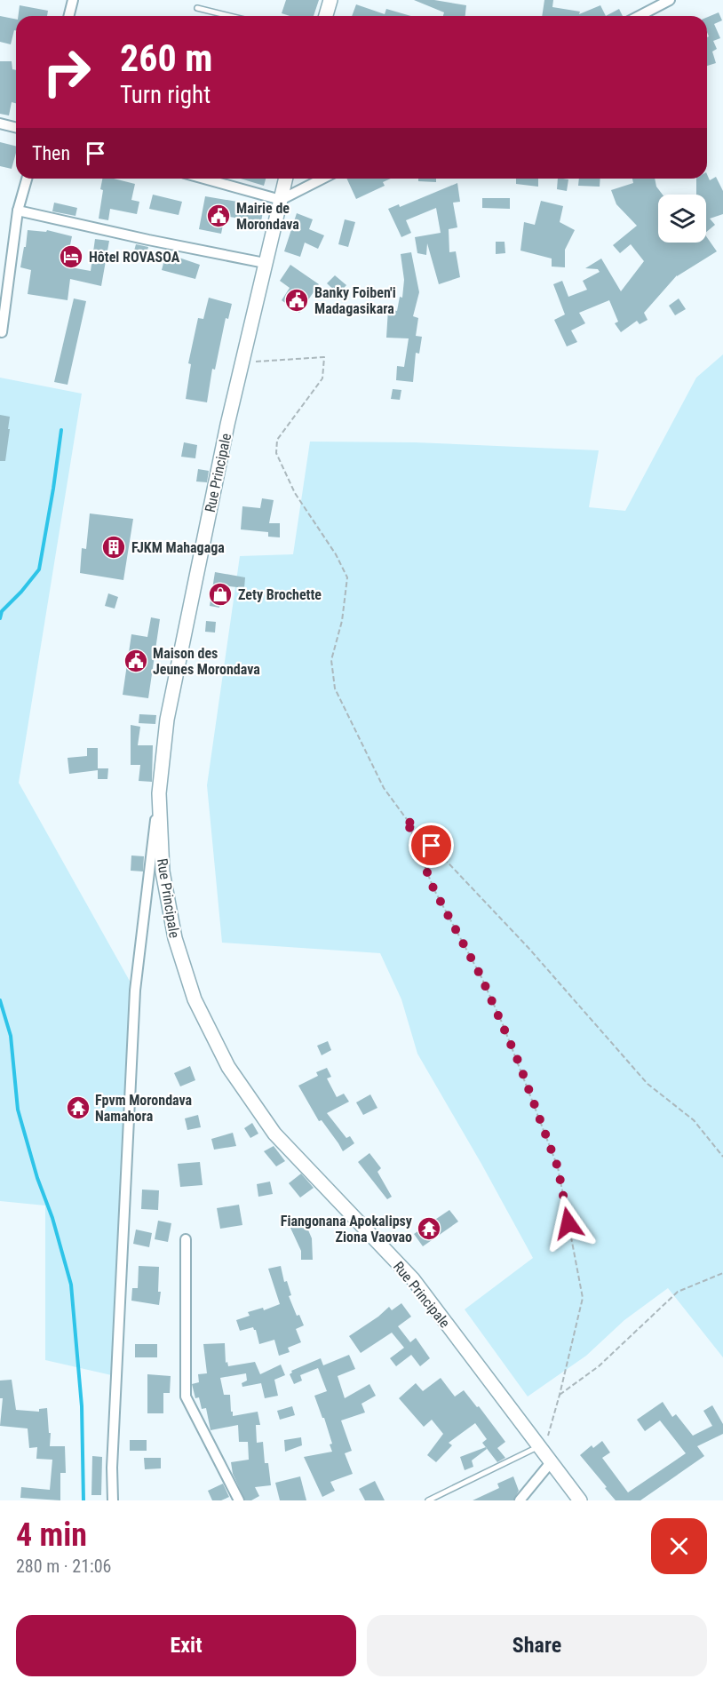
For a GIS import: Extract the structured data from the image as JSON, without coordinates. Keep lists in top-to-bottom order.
{
  "streets": {
    "main road": ["Rue Principale"]
  },
  "places": {
    "public building": ["Mairie de Morondava", "Banky Foiben'i Madagasikara", "Maison des Jeunes Morondava"],
    "hotel": ["Hôtel ROVASOA"],
    "building": ["FJKM Mahagaga"],
    "shop": ["Zety Brochette"],
    "temple": ["Fpvm Morondava Namahora", "Fiangonana Apokalipsy Ziona Vaovao"]
  },
  "page": {
    "turn": ["260 m", "Turn right"],
    "then": "Then",
    "heading": ["4 min", "280 m · 21:06"],
    "buttons": ["Exit", "Share"]
  }
}
